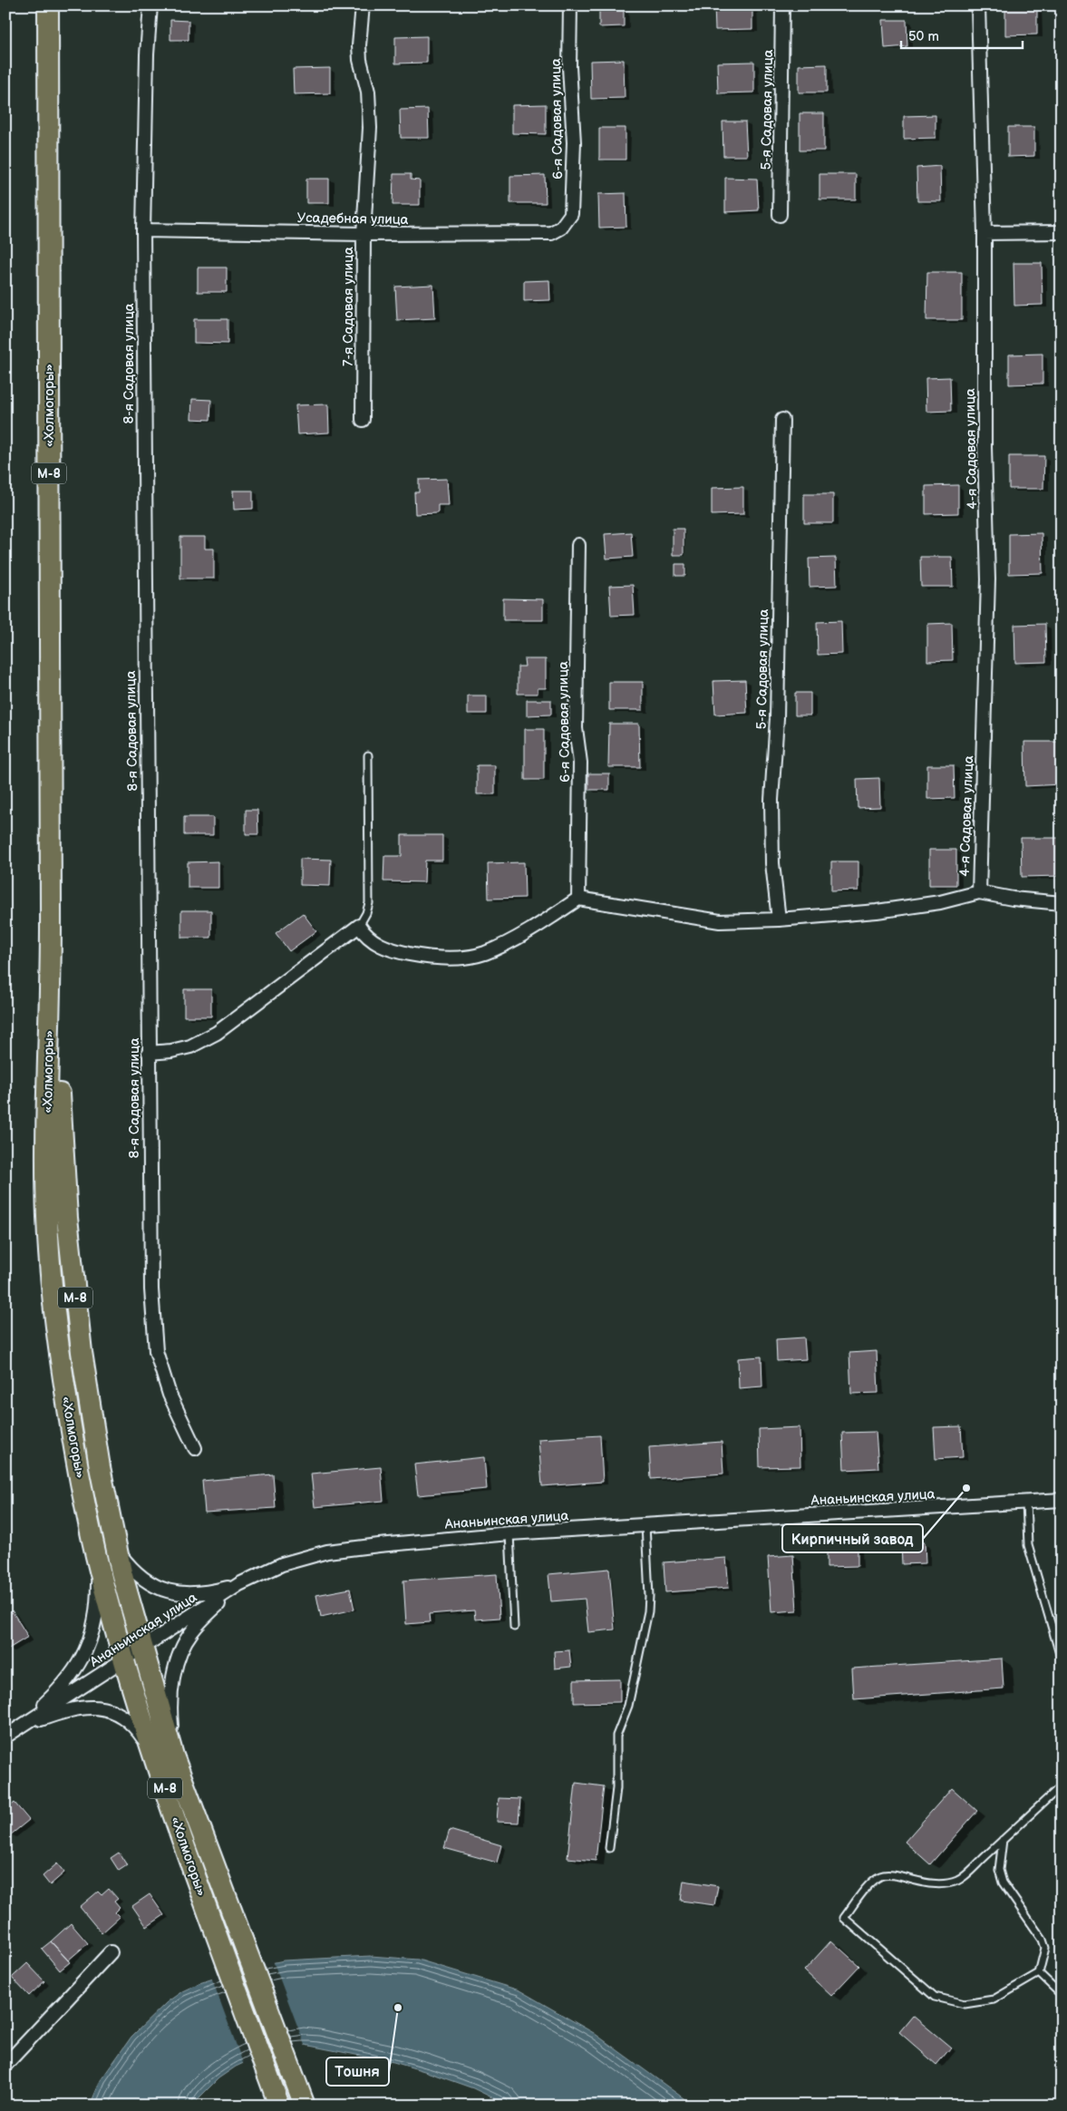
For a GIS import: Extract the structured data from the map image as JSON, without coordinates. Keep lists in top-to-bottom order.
{
  "streets": {
    "highway": ["«Холмогоры»", "М-8"],
    "street": [
      "5-я Садовая улица",
      "6-я Садовая улица",
      "Усадебная улица",
      "7-я Садовая улица",
      "8-я Садовая улица",
      "4-я Садовая улица",
      "Ананьинская улица"
    ]
  },
  "crossings": [
    ["6-я Садовая улица", "Усадебная улица"],
    ["Усадебная улица", "7-я Садовая улица"],
    ["Усадебная улица", "8-я Садовая улица"],
    ["«Холмогоры»", "Ананьинская улица"]
  ],
  "places": ["Кирпичный завод", "Тошня"],
  "scale_bar": "50 m"
}
